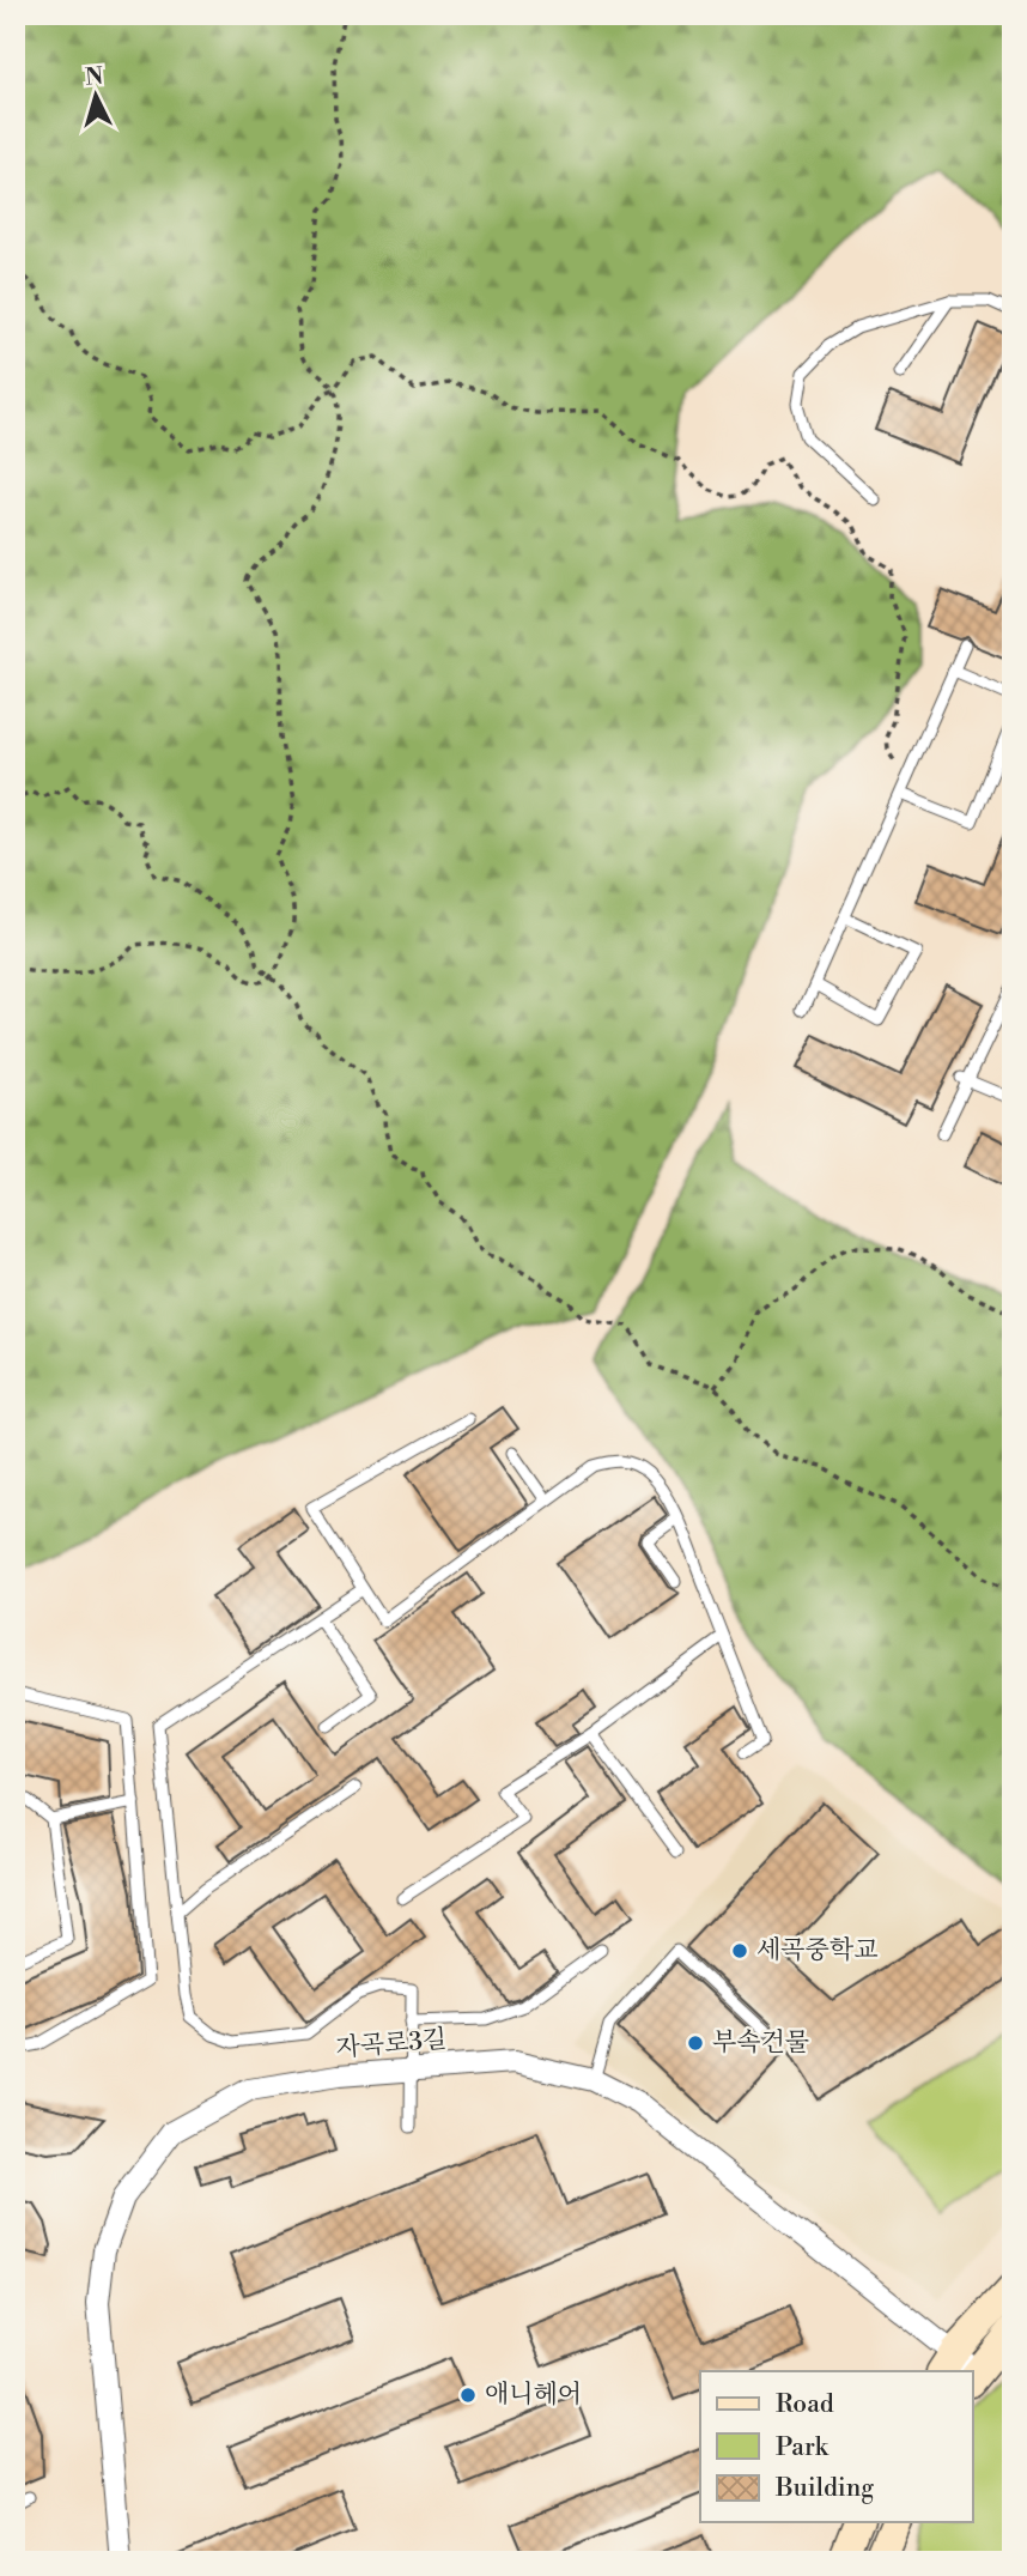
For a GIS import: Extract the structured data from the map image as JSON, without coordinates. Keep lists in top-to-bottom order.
{
  "streets": {
    "street": ["자곡로3길"]
  },
  "places": ["세곡중학교", "부속건물", "애니헤어"],
  "legend": ["Road", "Park", "Building"],
  "north": "top"
}
